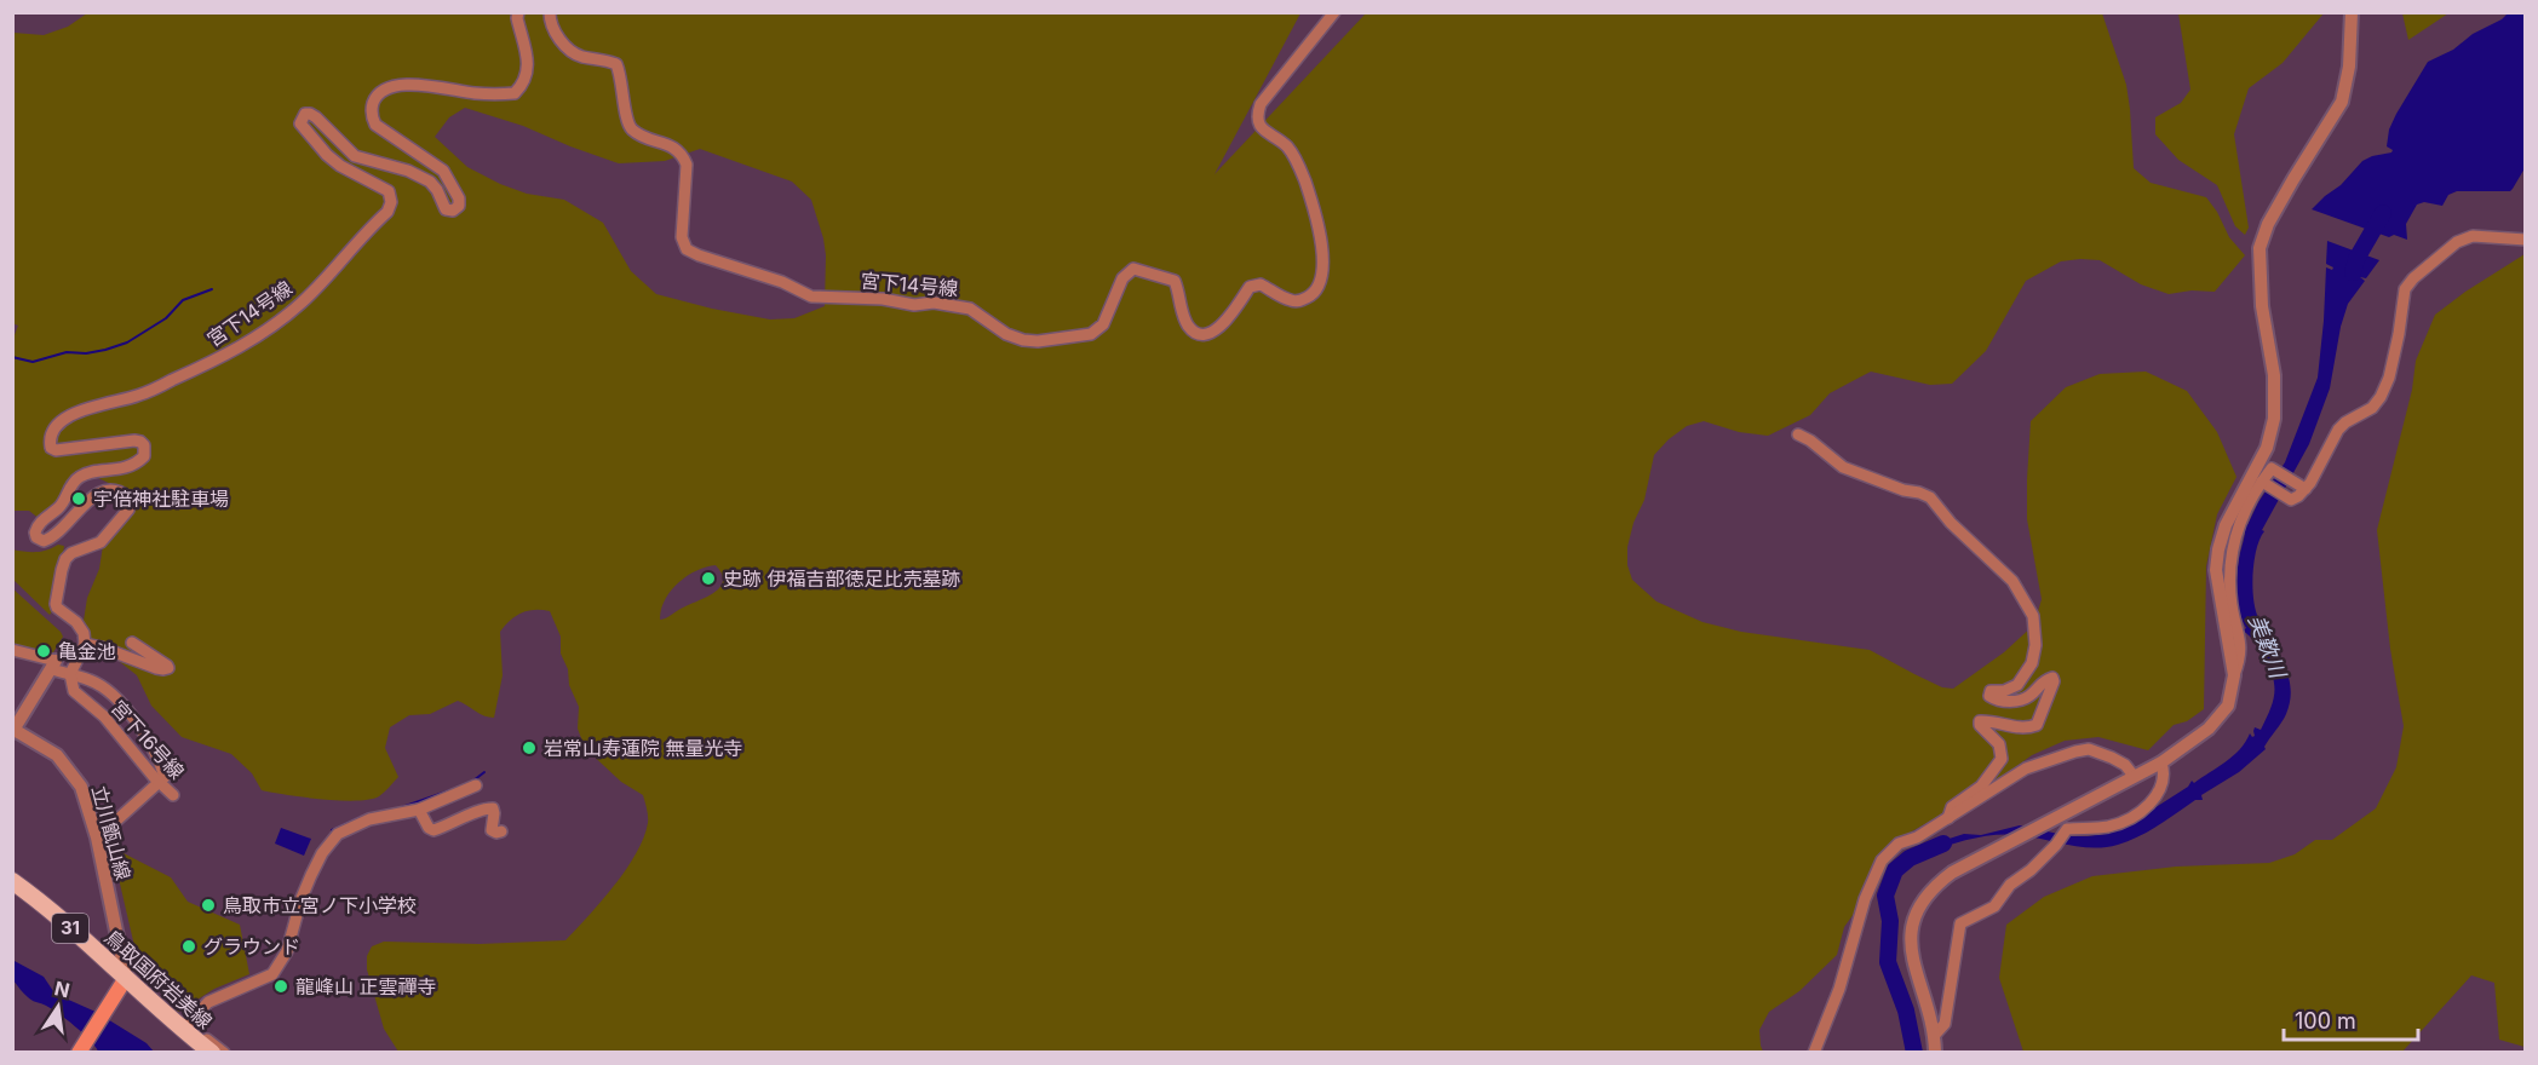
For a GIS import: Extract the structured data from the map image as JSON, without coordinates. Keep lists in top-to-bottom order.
{
  "streets": {
    "main road": ["31", "鳥取国府岩美線"],
    "street": ["宮下14号線", "宮下16号線", "立川甑山線"]
  },
  "crossings": [
    ["立川甑山線", "鳥取国府岩美線"]
  ],
  "water": ["美歎川"],
  "places": [
    "宇倍神社駐車場",
    "史跡 伊福吉部徳足比売墓跡",
    "亀金池",
    "岩常山寿蓮院 無量光寺",
    "鳥取市立宮ノ下小学校",
    "グラウンド",
    "龍峰山 正雲禪寺"
  ],
  "scale_bar": "100 m",
  "north": "top"
}
